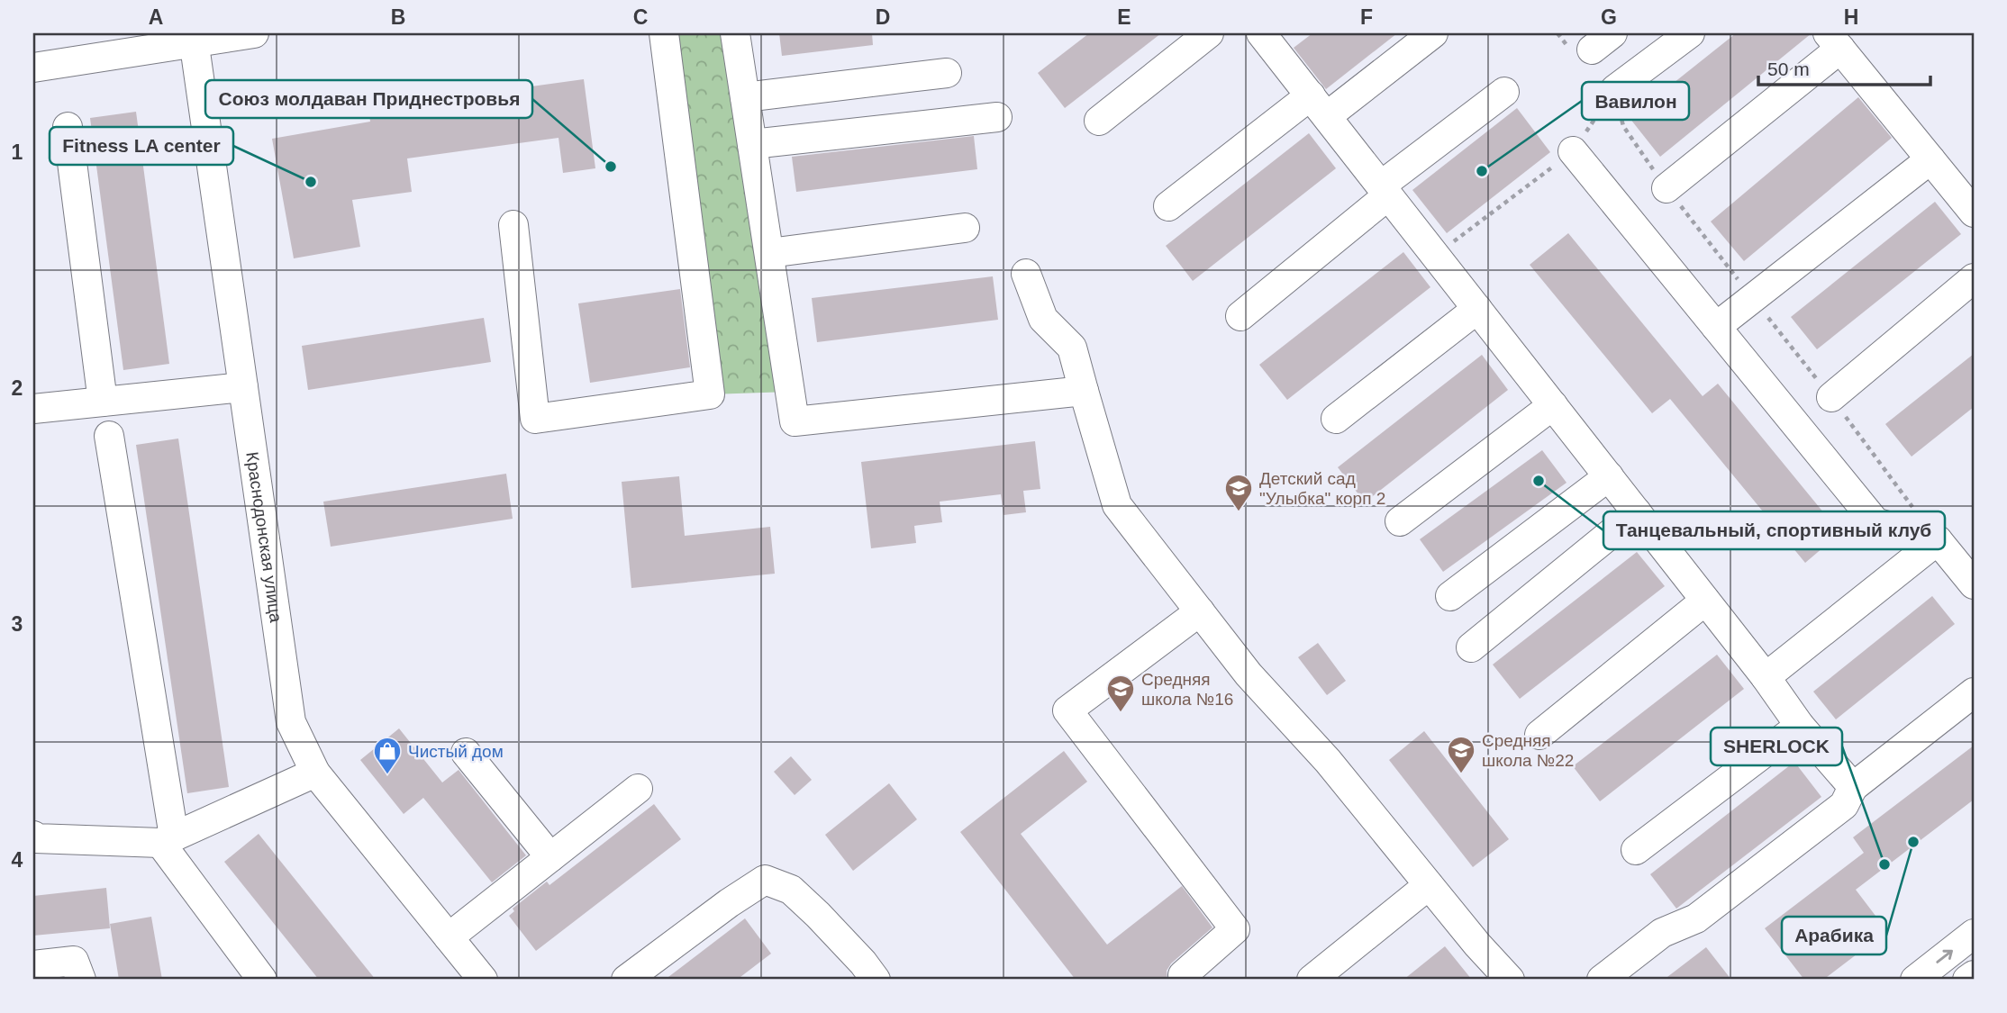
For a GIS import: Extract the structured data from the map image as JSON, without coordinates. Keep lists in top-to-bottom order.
{
  "streets": {
    "street": ["Краснодонская улица"]
  },
  "places": {
    "other": [
      "Союз молдаван Приднестровья",
      "Вавилон",
      "Fitness LA center",
      "Танцевальный, спортивный клуб",
      "Арабика",
      "SHERLOCK"
    ],
    "school or university": ["Детский сад \"Улыбка\" корп 2", "Средняя школа №16", "Средняя школа №22"],
    "shop": ["Чистый дом"]
  },
  "scale_bar": "50 m",
  "grid": {
    "columns": [
      "A",
      "B",
      "C",
      "D",
      "E",
      "F",
      "G",
      "H"
    ],
    "rows": [
      "1",
      "2",
      "3",
      "4"
    ]
  }
}
